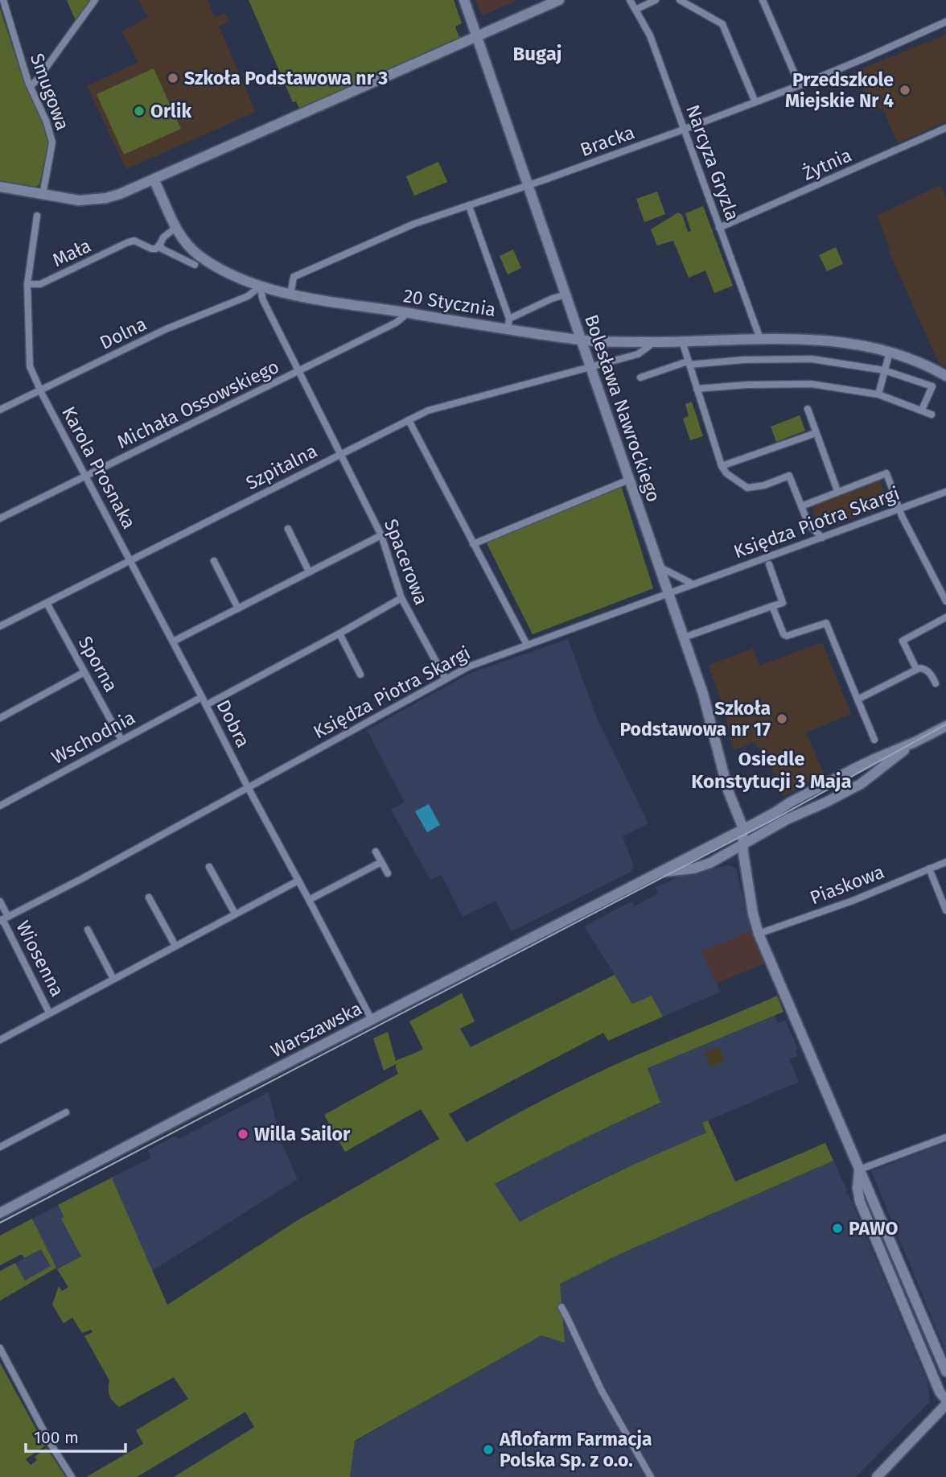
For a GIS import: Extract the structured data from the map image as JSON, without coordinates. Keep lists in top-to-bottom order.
{
  "streets": {
    "street": [
      "Smugowa",
      "Bracka",
      "Narcyza Gryzla",
      "Żytnia",
      "Mała",
      "20 Stycznia",
      "Dolna",
      "Michała Ossowskiego",
      "Bolesława Nawrockiego",
      "Szpitalna",
      "Karola Prosnaka",
      "Księdza Piotra Skargi",
      "Spacerowa",
      "Sporna",
      "Dobra",
      "Wschodnia",
      "Piaskowa",
      "Wiosenna",
      "Warszawska"
    ]
  },
  "crossings": [
    ["Bracka", "Narcyza Gryzla"],
    ["Bracka", "20 Stycznia"],
    ["Bracka", "Bolesława Nawrockiego"],
    ["Narcyza Gryzla", "Żytnia"],
    ["Narcyza Gryzla", "20 Stycznia"],
    ["Mała", "Dolna"],
    ["Mała", "Karola Prosnaka"],
    ["20 Stycznia", "Dolna"],
    ["20 Stycznia", "Michała Ossowskiego"],
    ["20 Stycznia", "Bolesława Nawrockiego"],
    ["20 Stycznia", "Szpitalna"],
    ["20 Stycznia", "Spacerowa"],
    ["Dolna", "Karola Prosnaka"],
    ["Dolna", "Spacerowa"],
    ["Michała Ossowskiego", "Karola Prosnaka"],
    ["Michała Ossowskiego", "Spacerowa"],
    ["Bolesława Nawrockiego", "Szpitalna"],
    ["Bolesława Nawrockiego", "Księdza Piotra Skargi"],
    ["Bolesława Nawrockiego", "Warszawska"],
    ["Szpitalna", "Karola Prosnaka"],
    ["Szpitalna", "Spacerowa"],
    ["Szpitalna", "Sporna"],
    ["Szpitalna", "Dobra"],
    ["Karola Prosnaka", "Dobra"],
    ["Księdza Piotra Skargi", "Spacerowa"],
    ["Księdza Piotra Skargi", "Dobra"],
    ["Księdza Piotra Skargi", "Wiosenna"],
    ["Sporna", "Wschodnia"],
    ["Dobra", "Wschodnia"],
    ["Dobra", "Warszawska"]
  ],
  "districts": ["Bugaj", "Osiedle Konstytucji 3 Maja"],
  "places": [
    "Szkoła Podstawowa nr 3",
    "Przedszkole Miejskie Nr 4",
    "Orlik",
    "Szkoła Podstawowa nr 17",
    "Willa Sailor",
    "PAWO",
    "Aflofarm Farmacja Polska Sp. z o.o."
  ],
  "scale_bar": "100 m"
}
